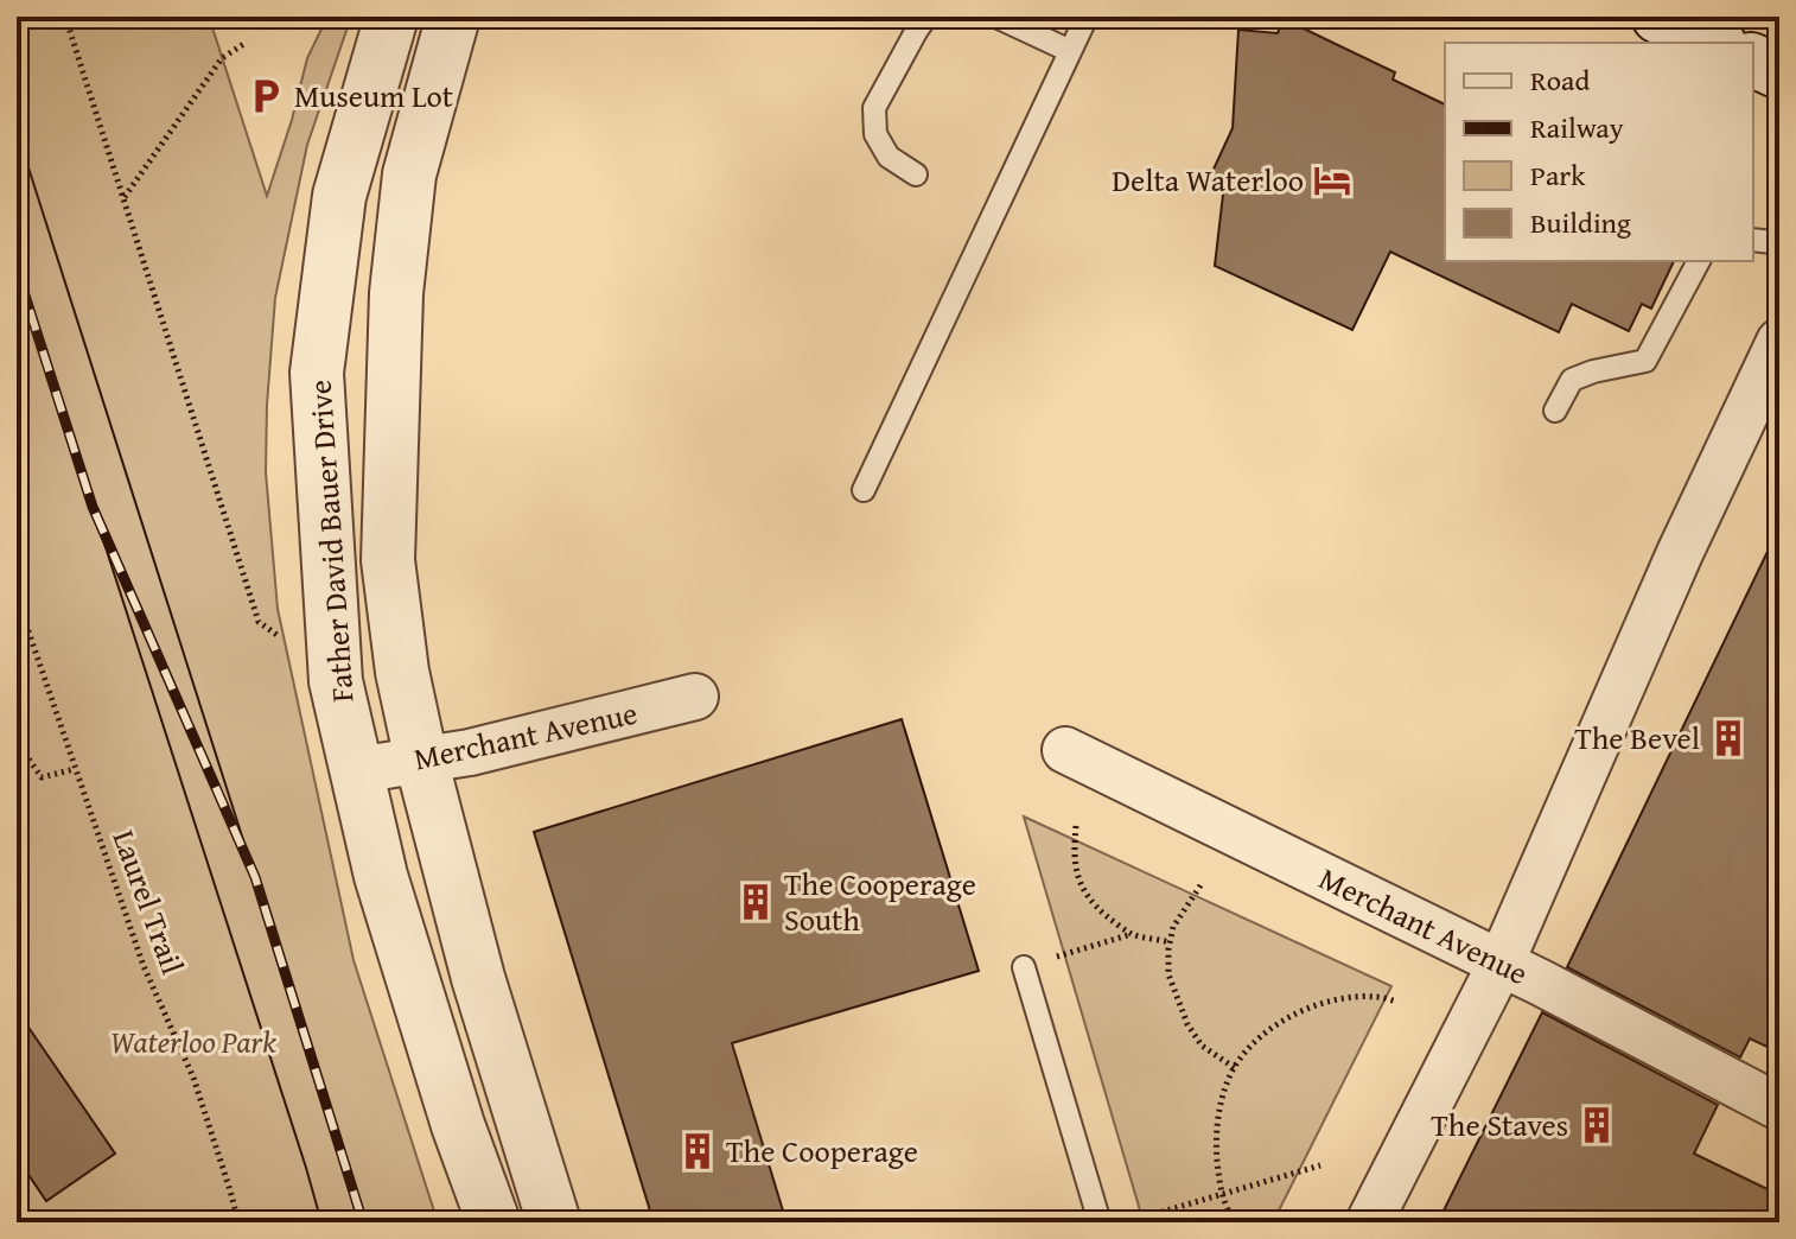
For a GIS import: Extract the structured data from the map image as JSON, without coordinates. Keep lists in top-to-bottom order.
{
  "streets": {
    "street": ["Father David Bauer Drive", "Merchant Avenue"],
    "path": ["Laurel Trail"]
  },
  "crossings": [
    ["Father David Bauer Drive", "Merchant Avenue"]
  ],
  "parks": ["Waterloo Park"],
  "places": {
    "parking": ["Museum Lot"],
    "hotel": ["Delta Waterloo"],
    "building": [
      "The Bevel",
      "The Cooperage South",
      "The Staves",
      "The Cooperage"
    ]
  },
  "legend": [
    "Road",
    "Railway",
    "Park",
    "Building"
  ]
}
